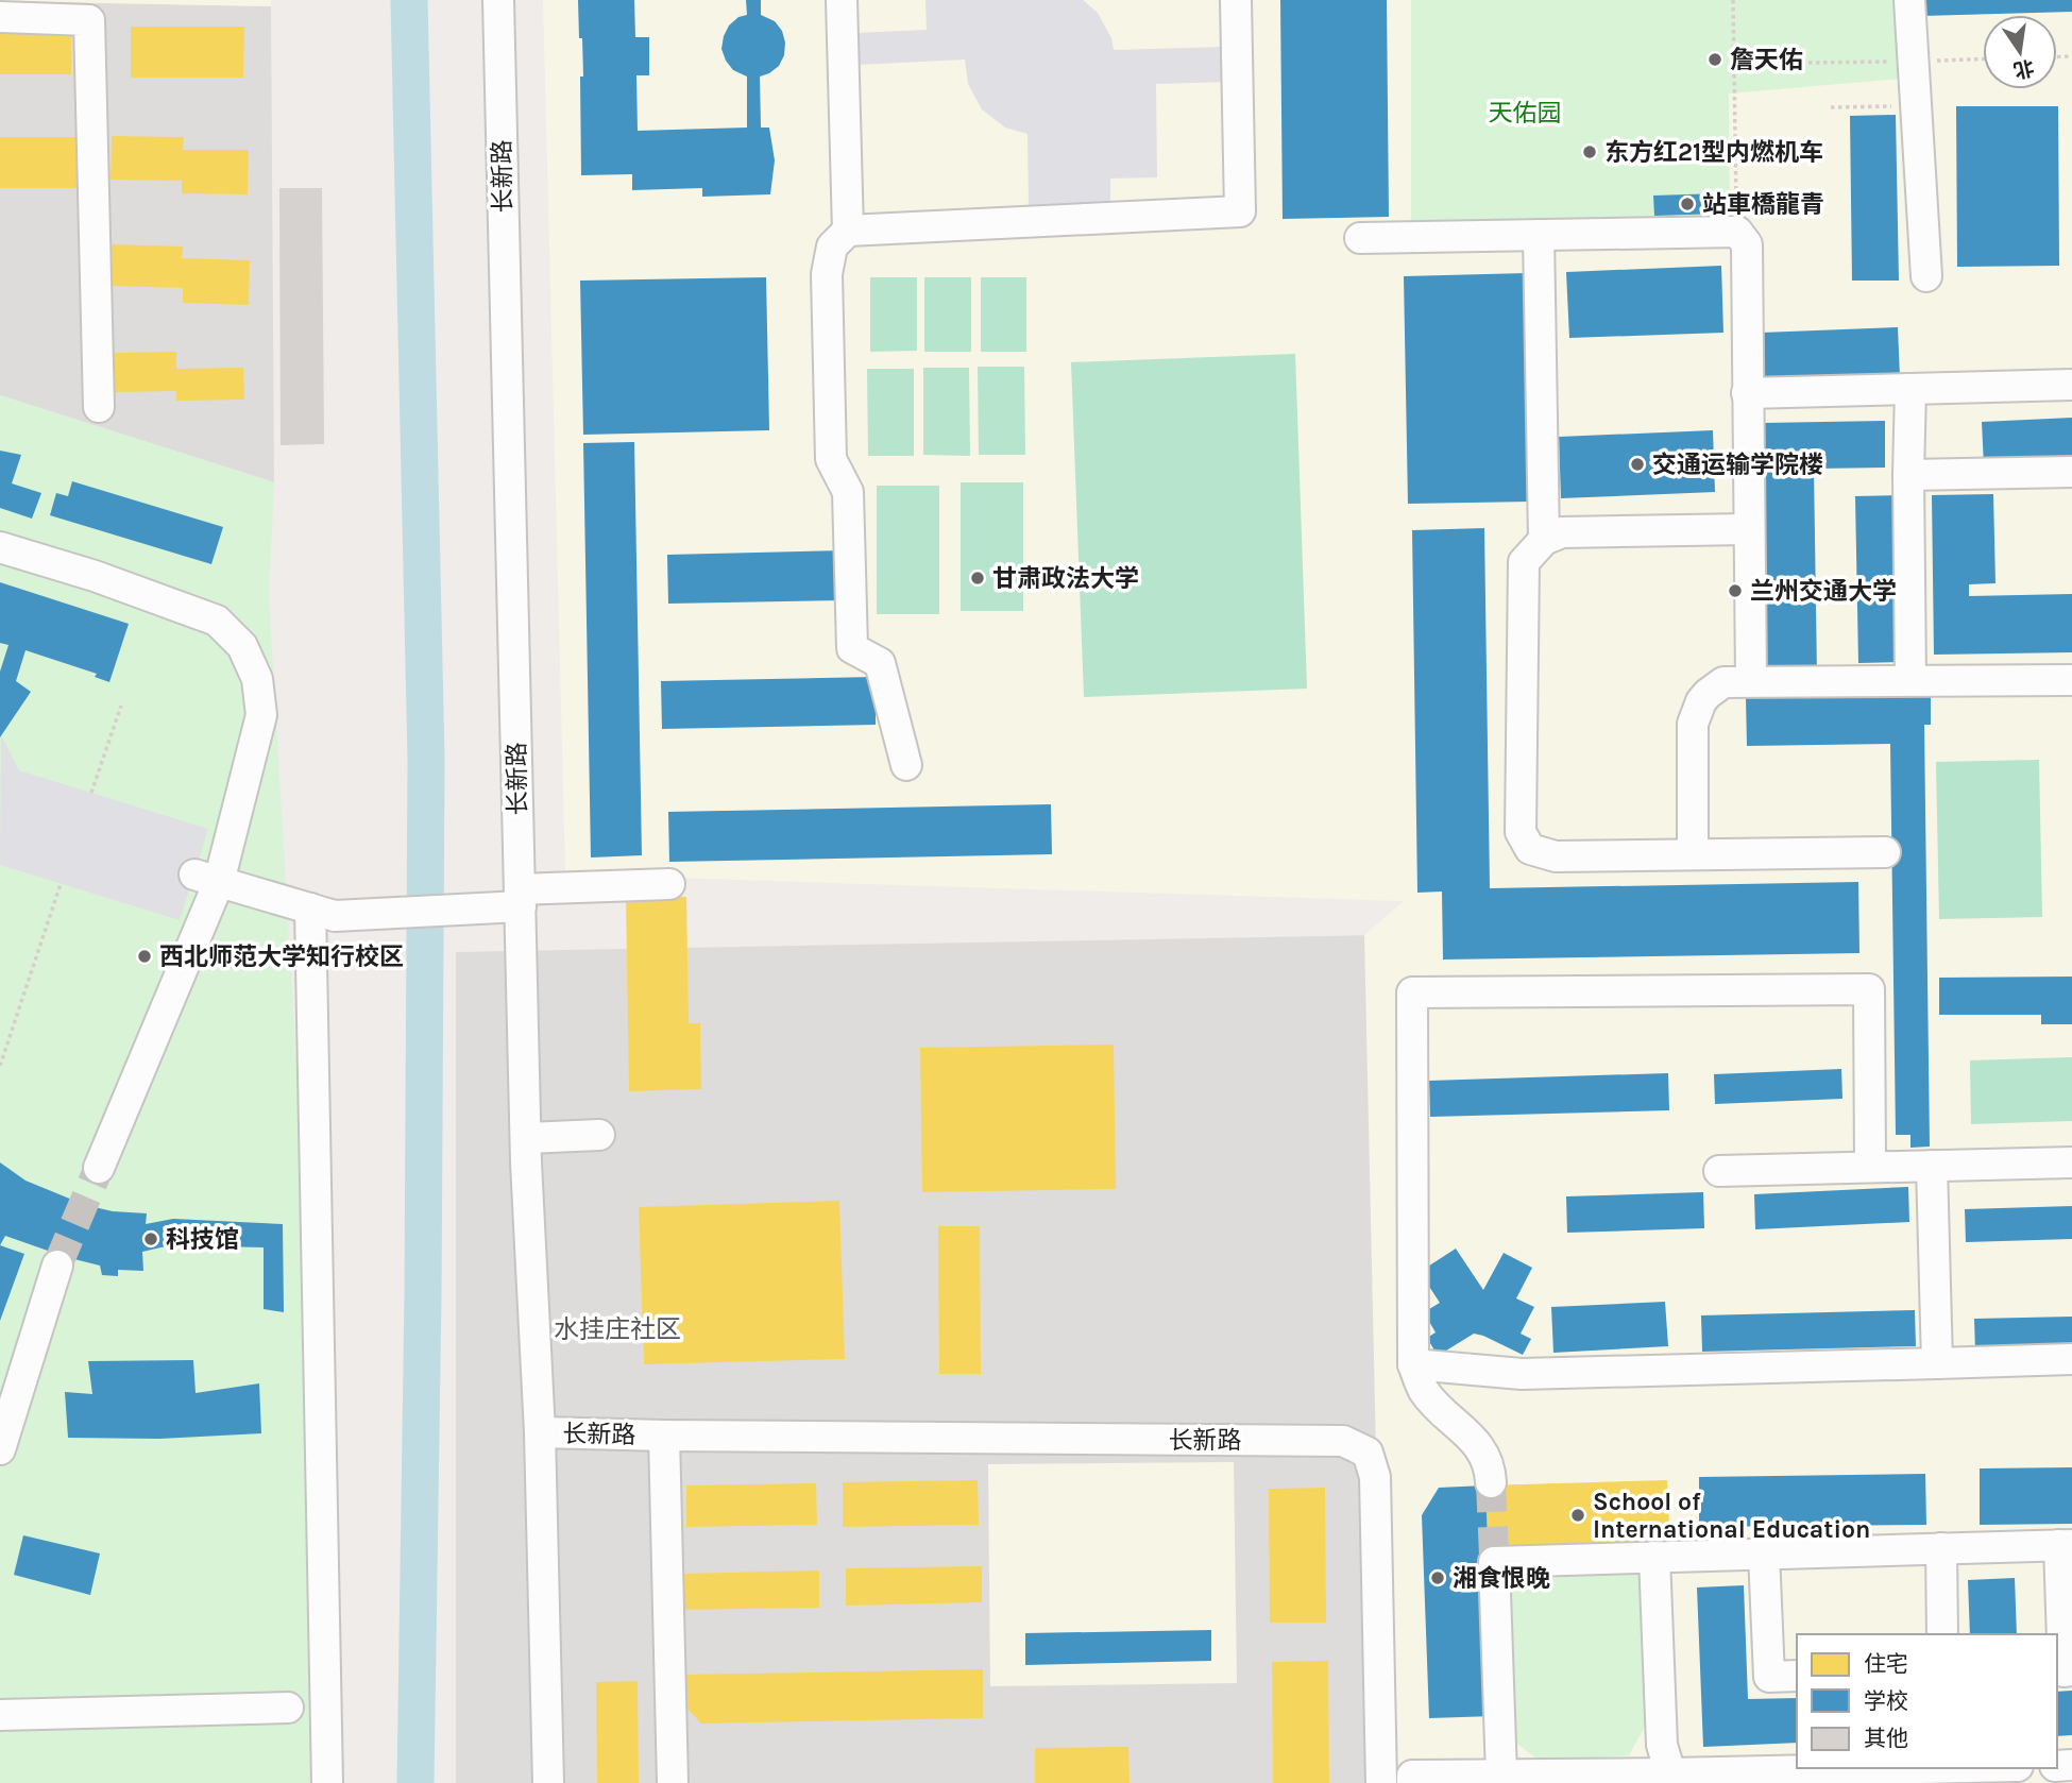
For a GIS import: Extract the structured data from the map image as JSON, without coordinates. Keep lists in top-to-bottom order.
{
  "streets": {
    "street": ["长新路"]
  },
  "districts": ["水挂庄社区"],
  "parks": ["天佑园"],
  "places": [
    "詹天佑",
    "东方红21型内燃机车",
    "站車橋龍青",
    "交通运输学院楼",
    "甘肃政法大学",
    "兰州交通大学",
    "西北师范大学知行校区",
    "科技馆",
    "School of International Education",
    "湘食恨晚"
  ],
  "legend": ["住宅", "学校", "其他"],
  "north": "bottom"
}
